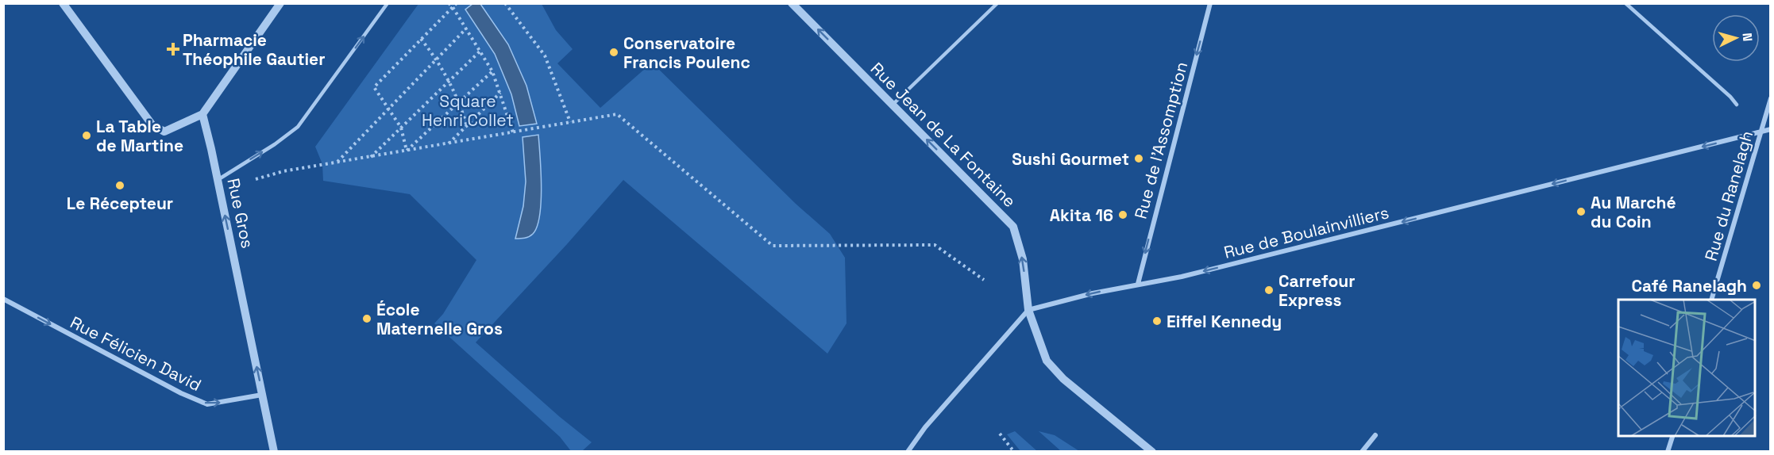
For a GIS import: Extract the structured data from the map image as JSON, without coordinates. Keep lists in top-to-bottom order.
{
  "streets": {
    "street": [
      "Rue Jean de La Fontaine",
      "Rue de l'Assomption",
      "Rue du Ranelagh",
      "Rue Gros",
      "Rue de Boulainvilliers",
      "Rue Félicien David"
    ]
  },
  "crossings": [
    ["Rue Jean de La Fontaine", "Rue de Boulainvilliers"],
    ["Rue de l'Assomption", "Rue de Boulainvilliers"],
    ["Rue du Ranelagh", "Rue de Boulainvilliers"],
    ["Rue Gros", "Rue Félicien David"]
  ],
  "one_way": [
    "Rue Jean de La Fontaine",
    "Rue de l'Assomption",
    "Rue Gros",
    "Rue de Boulainvilliers",
    "Rue Félicien David"
  ],
  "parks": ["Square Henri Collet"],
  "places": {
    "health": ["Pharmacie Théophile Gautier"],
    "other": [
      "Conservatoire Francis Poulenc",
      "La Table de Martine",
      "Sushi Gourmet",
      "Le Récepteur",
      "Au Marché du Coin",
      "Akita 16",
      "Café Ranelagh",
      "Carrefour Express",
      "École Maternelle Gros",
      "Eiffel Kennedy"
    ]
  },
  "north": "right"
}
